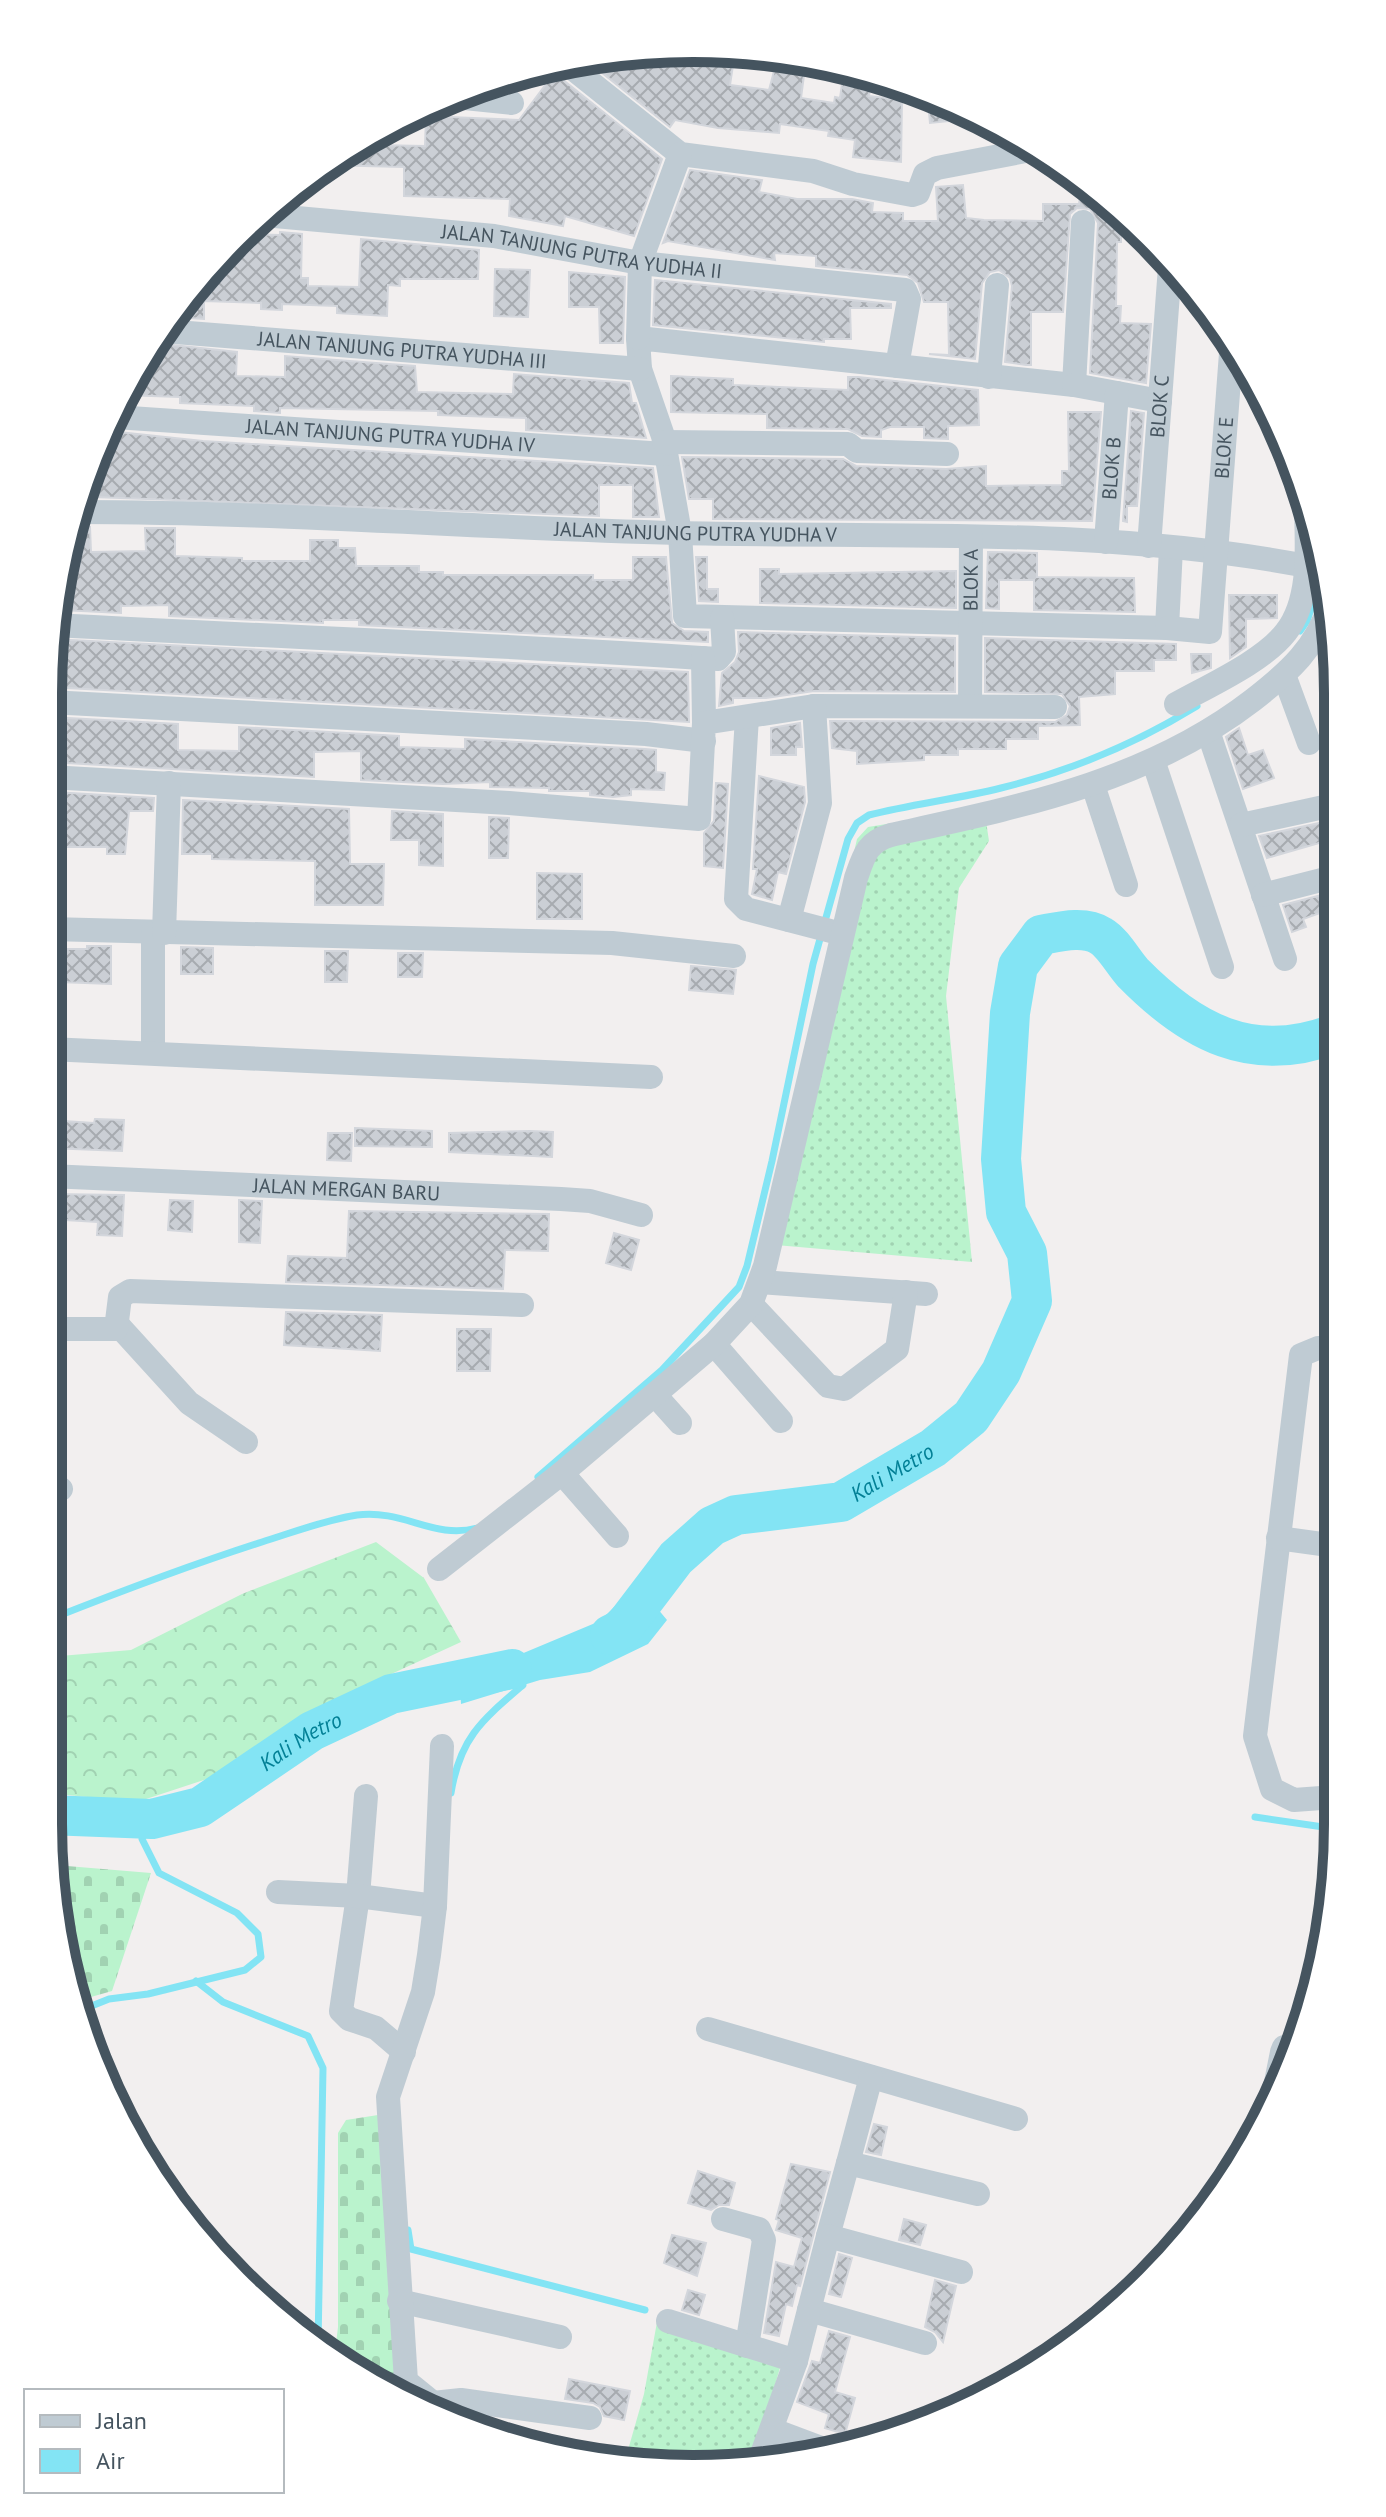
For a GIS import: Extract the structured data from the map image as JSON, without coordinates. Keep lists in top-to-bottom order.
{
  "streets": {
    "street": [
      "JALAN TANJUNG PUTRA YUDHA II",
      "JALAN TANJUNG PUTRA YUDHA III",
      "BLOK C",
      "JALAN TANJUNG PUTRA YUDHA IV",
      "BLOK E",
      "BLOK B",
      "JALAN TANJUNG PUTRA YUDHA V",
      "BLOK A",
      "JALAN MERGAN BARU"
    ]
  },
  "crossings": [
    ["BLOK C", "BLOK E"],
    ["BLOK C", "JALAN TANJUNG PUTRA YUDHA V"],
    ["BLOK E", "JALAN TANJUNG PUTRA YUDHA V"],
    ["BLOK B", "JALAN TANJUNG PUTRA YUDHA V"],
    ["JALAN TANJUNG PUTRA YUDHA V", "BLOK A"]
  ],
  "water": ["Kali Metro"],
  "legend": ["Jalan", "Air"]
}
